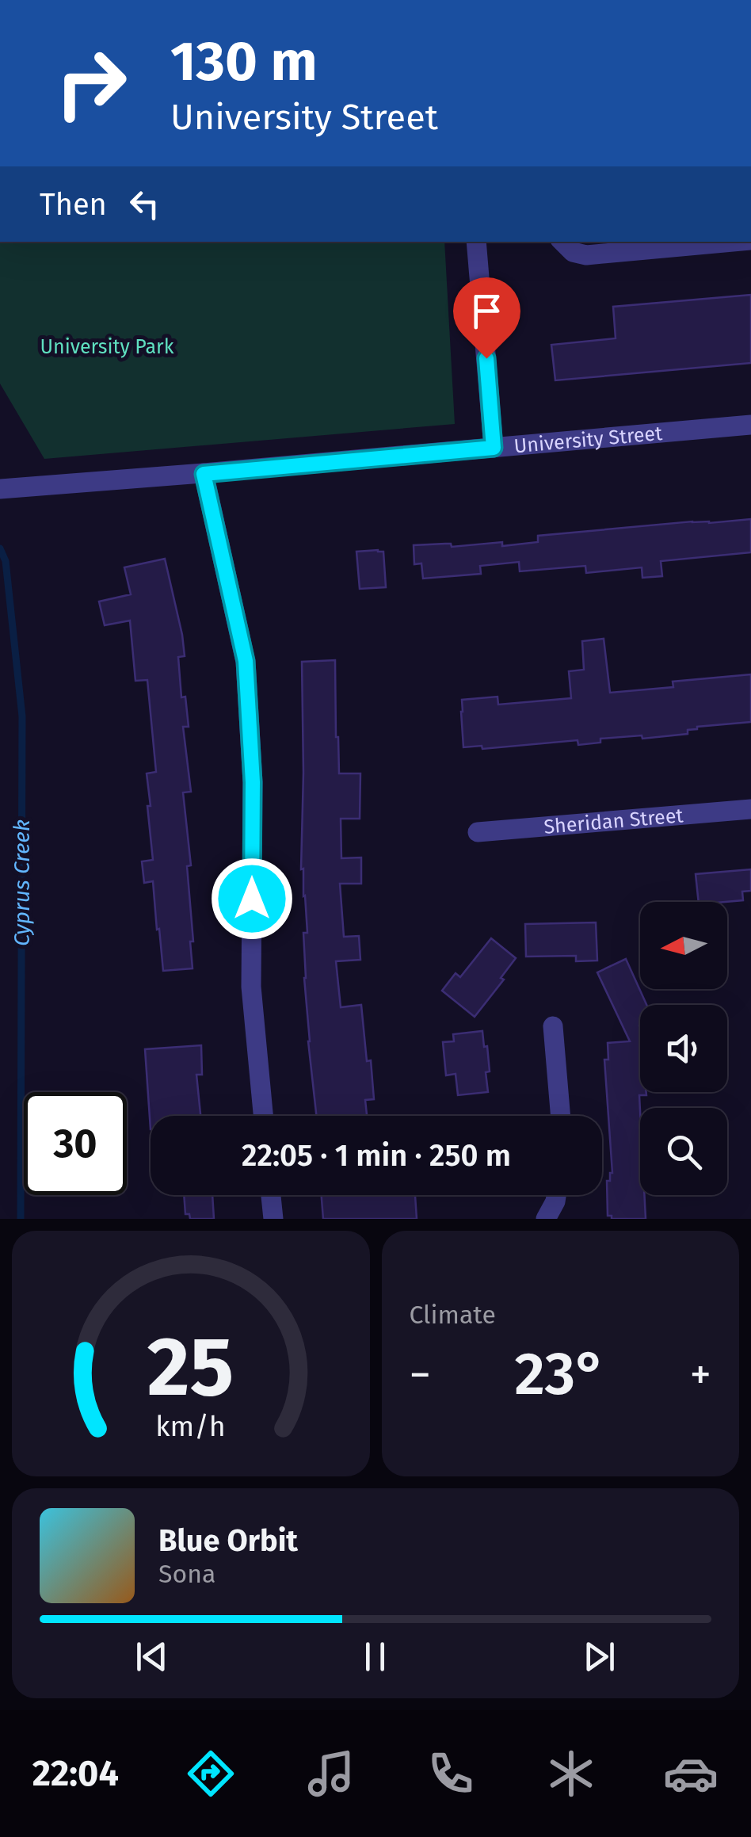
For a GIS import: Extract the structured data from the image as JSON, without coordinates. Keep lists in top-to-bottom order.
{
  "streets": {
    "street": ["University Street", "Sheridan Street"]
  },
  "water": ["Cyprus Creek"],
  "parks": ["University Park"],
  "north": "left",
  "page": {
    "turn": ["130 m", "University Street"],
    "then": "Then",
    "limit": "30",
    "trip": "22:05 · 1 min · 250 m",
    "tile": "Climate",
    "heat": ["−", "23°", "+"],
    "song": ["Blue Orbit", "Sona"],
    "tabs": "22:04",
    "gauge": ["25", "km/h"]
  }
}
